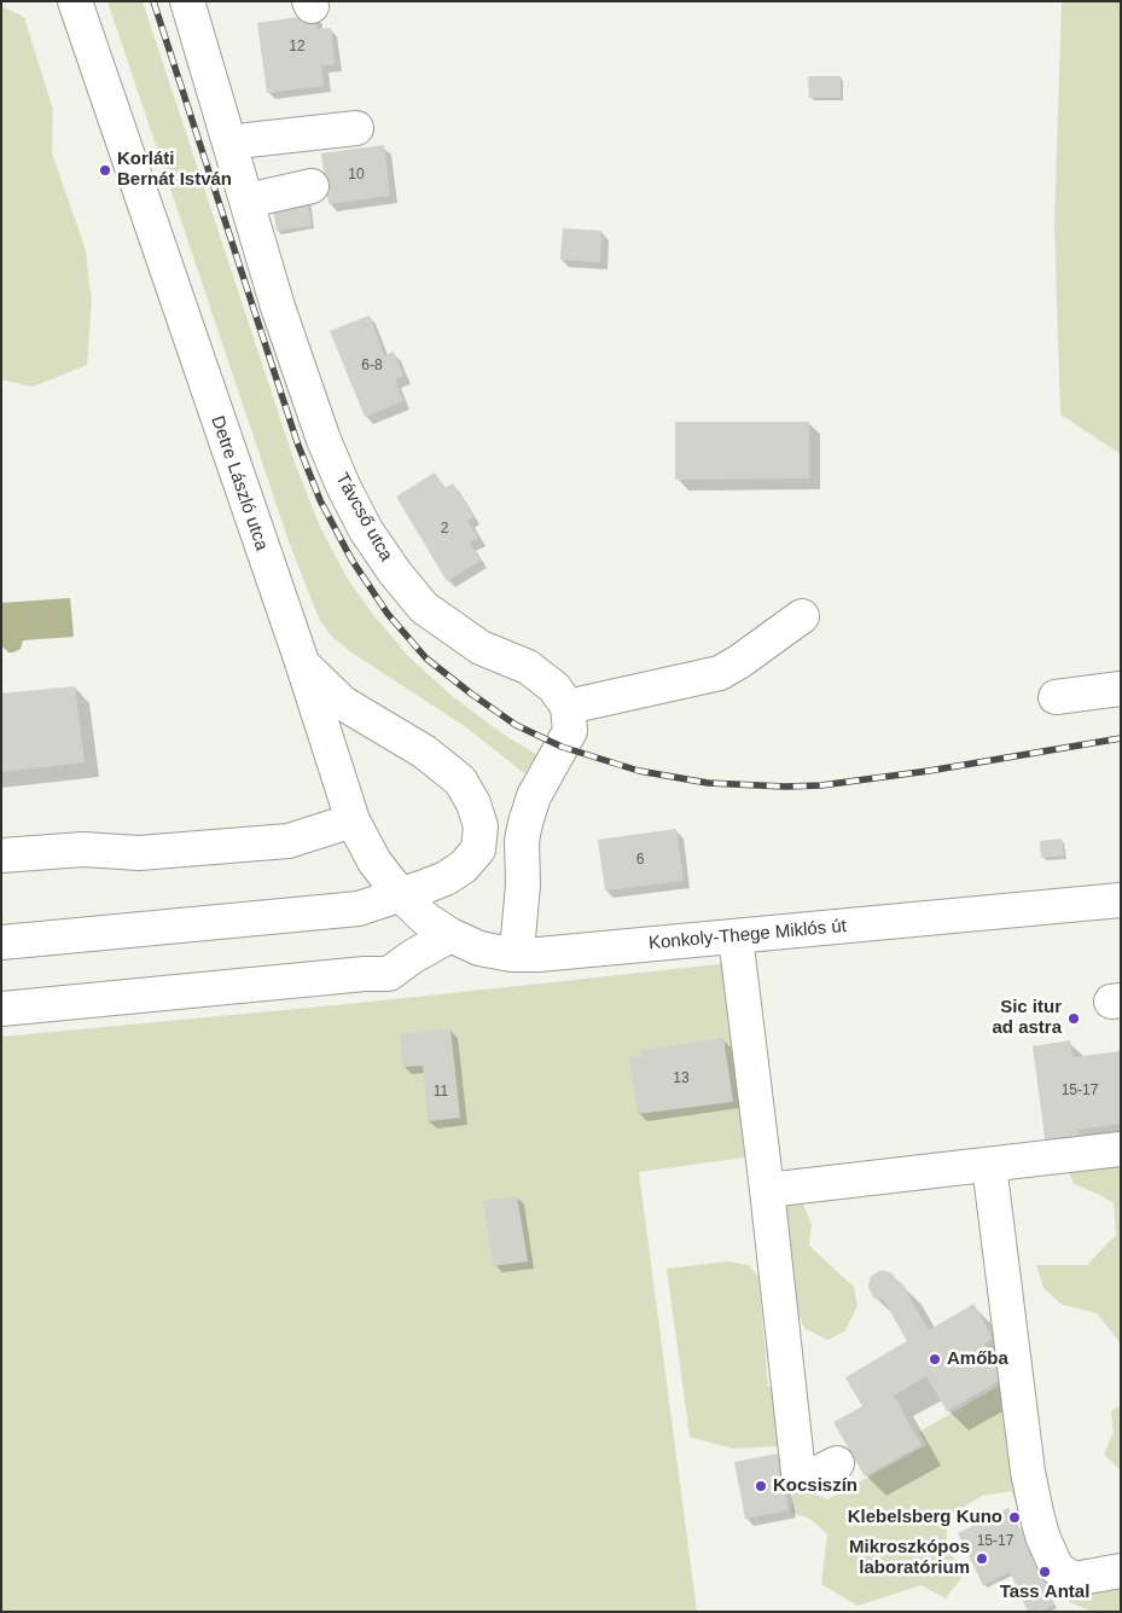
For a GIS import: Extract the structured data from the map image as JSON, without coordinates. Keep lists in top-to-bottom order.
{
  "streets": {
    "street": ["Detre László utca", "Távcső utca", "Konkoly-Thege Miklós út"]
  },
  "crossings": [
    ["Detre László utca", "Konkoly-Thege Miklós út"]
  ],
  "places": [
    "Korláti Bernát István",
    "Sic itur ad astra",
    "Amőba",
    "Kocsiszín",
    "Klebelsberg Kuno",
    "Mikroszkópos laboratórium",
    "Tass Antal"
  ],
  "house_numbers": [
    "12",
    "10",
    "6-8",
    "2",
    "6",
    "13",
    "15-17",
    "11",
    "15-17"
  ]
}
